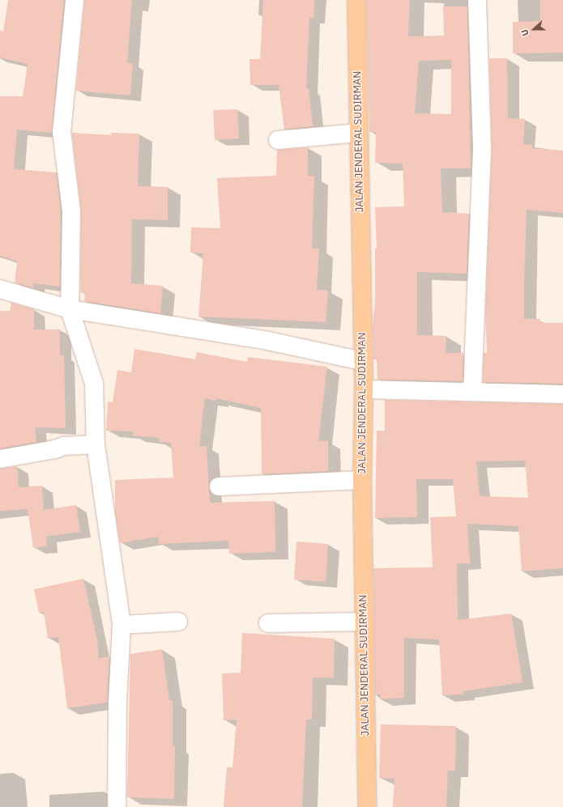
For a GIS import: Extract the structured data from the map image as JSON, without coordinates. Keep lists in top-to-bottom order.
{
  "streets": {
    "main road": ["JALAN JENDERAL SUDIRMAN"]
  },
  "north": "left"
}
